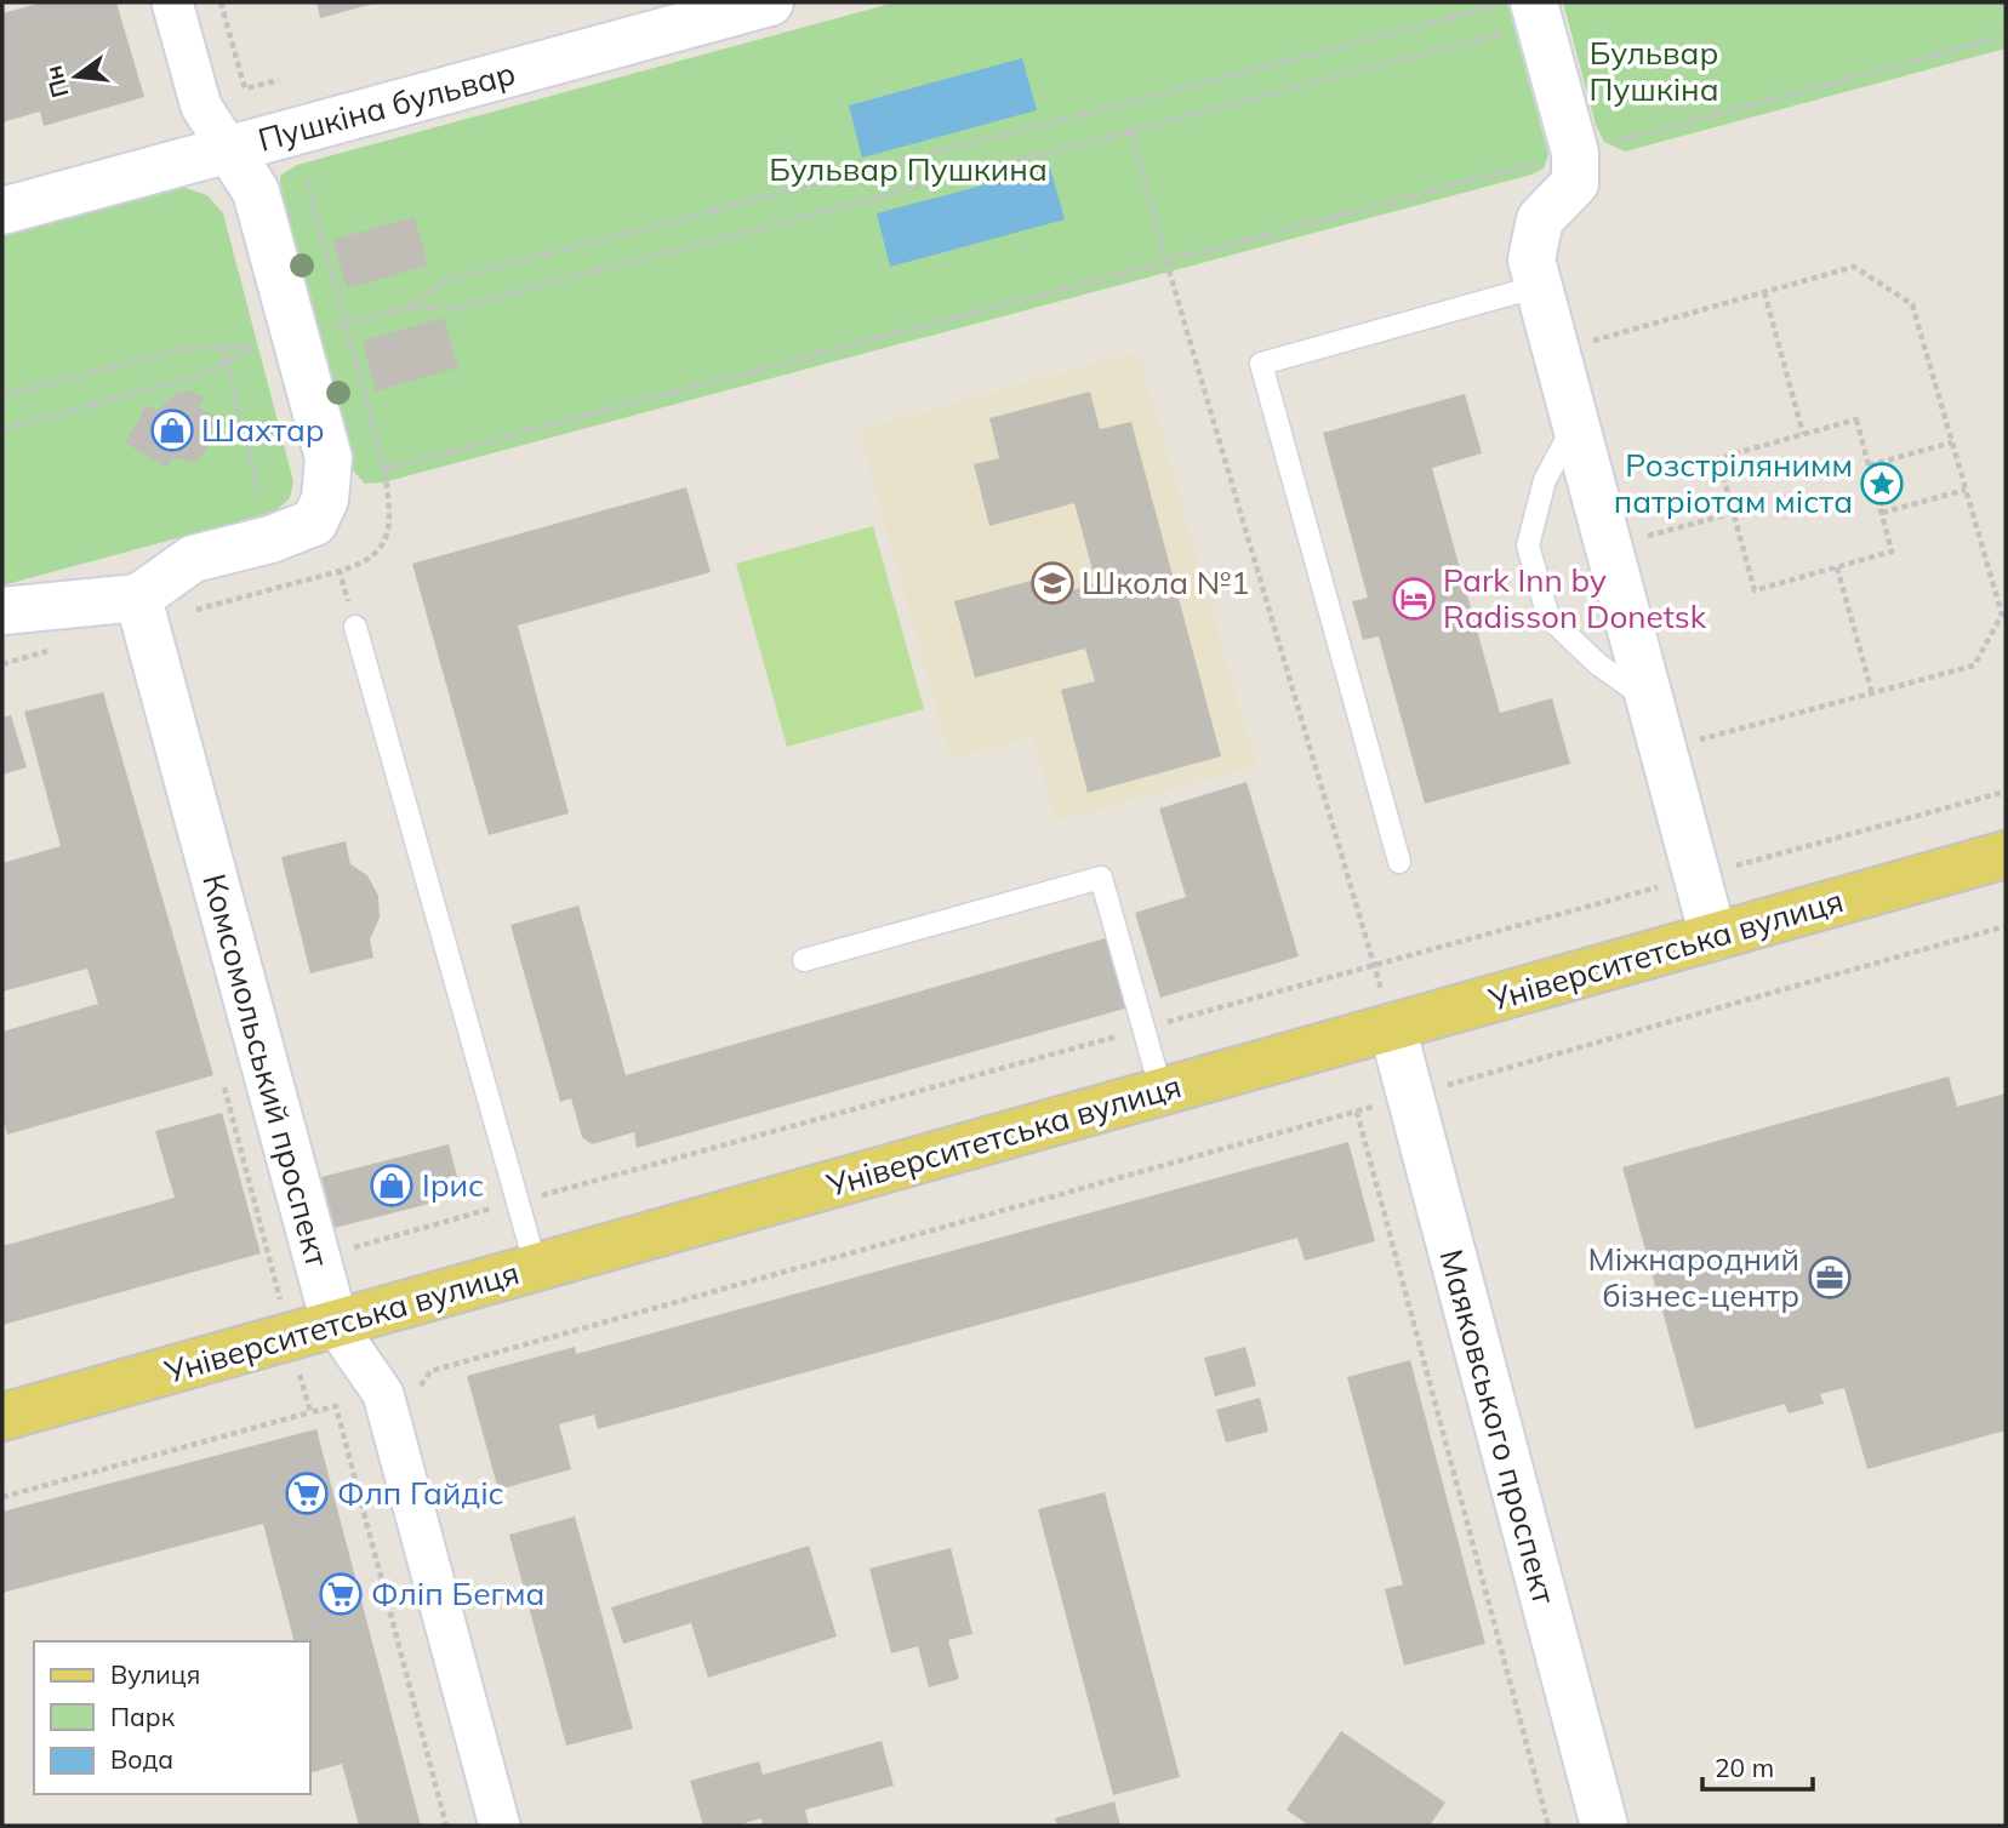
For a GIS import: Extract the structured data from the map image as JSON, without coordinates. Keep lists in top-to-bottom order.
{
  "streets": {
    "main road": ["Університетська вулиця"],
    "street": ["Пушкіна бульвар", "Комсомольський проспект", "Маяковського проспект"]
  },
  "crossings": [
    ["Університетська вулиця", "Комсомольський проспект"],
    ["Університетська вулиця", "Маяковського проспект"]
  ],
  "parks": ["Бульвар Пушкіна", "Бульвар Пушкина"],
  "places": {
    "shop": ["Шахтар", "Ірис"],
    "place": ["Розстрілянимм патріотам міста"],
    "school or university": ["Школа №1"],
    "hotel": ["Park Inn by Radisson Donetsk"],
    "office": ["Міжнародний бізнес-центр"],
    "supermarket": ["Флп Гайдіс", "Фліп Бегма"]
  },
  "legend": ["Вулиця", "Парк", "Вода"],
  "scale_bar": "20 m",
  "north": "left"
}
